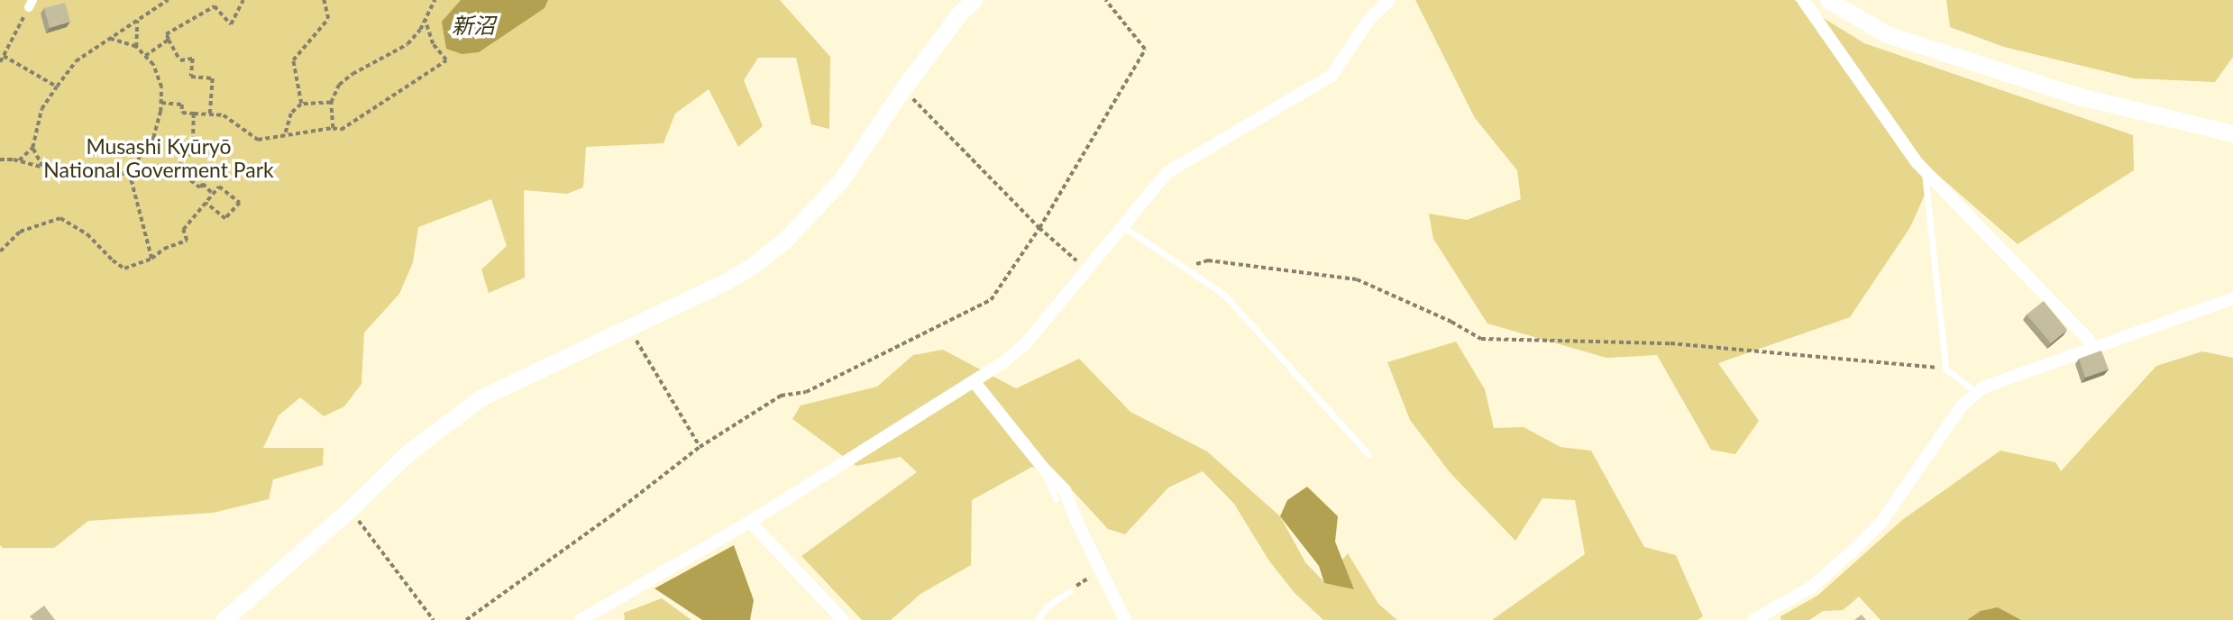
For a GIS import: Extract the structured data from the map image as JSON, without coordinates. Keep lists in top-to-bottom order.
{
  "water": ["新沼"],
  "parks": ["Musashi Kyūryō National Goverment Park"]
}
